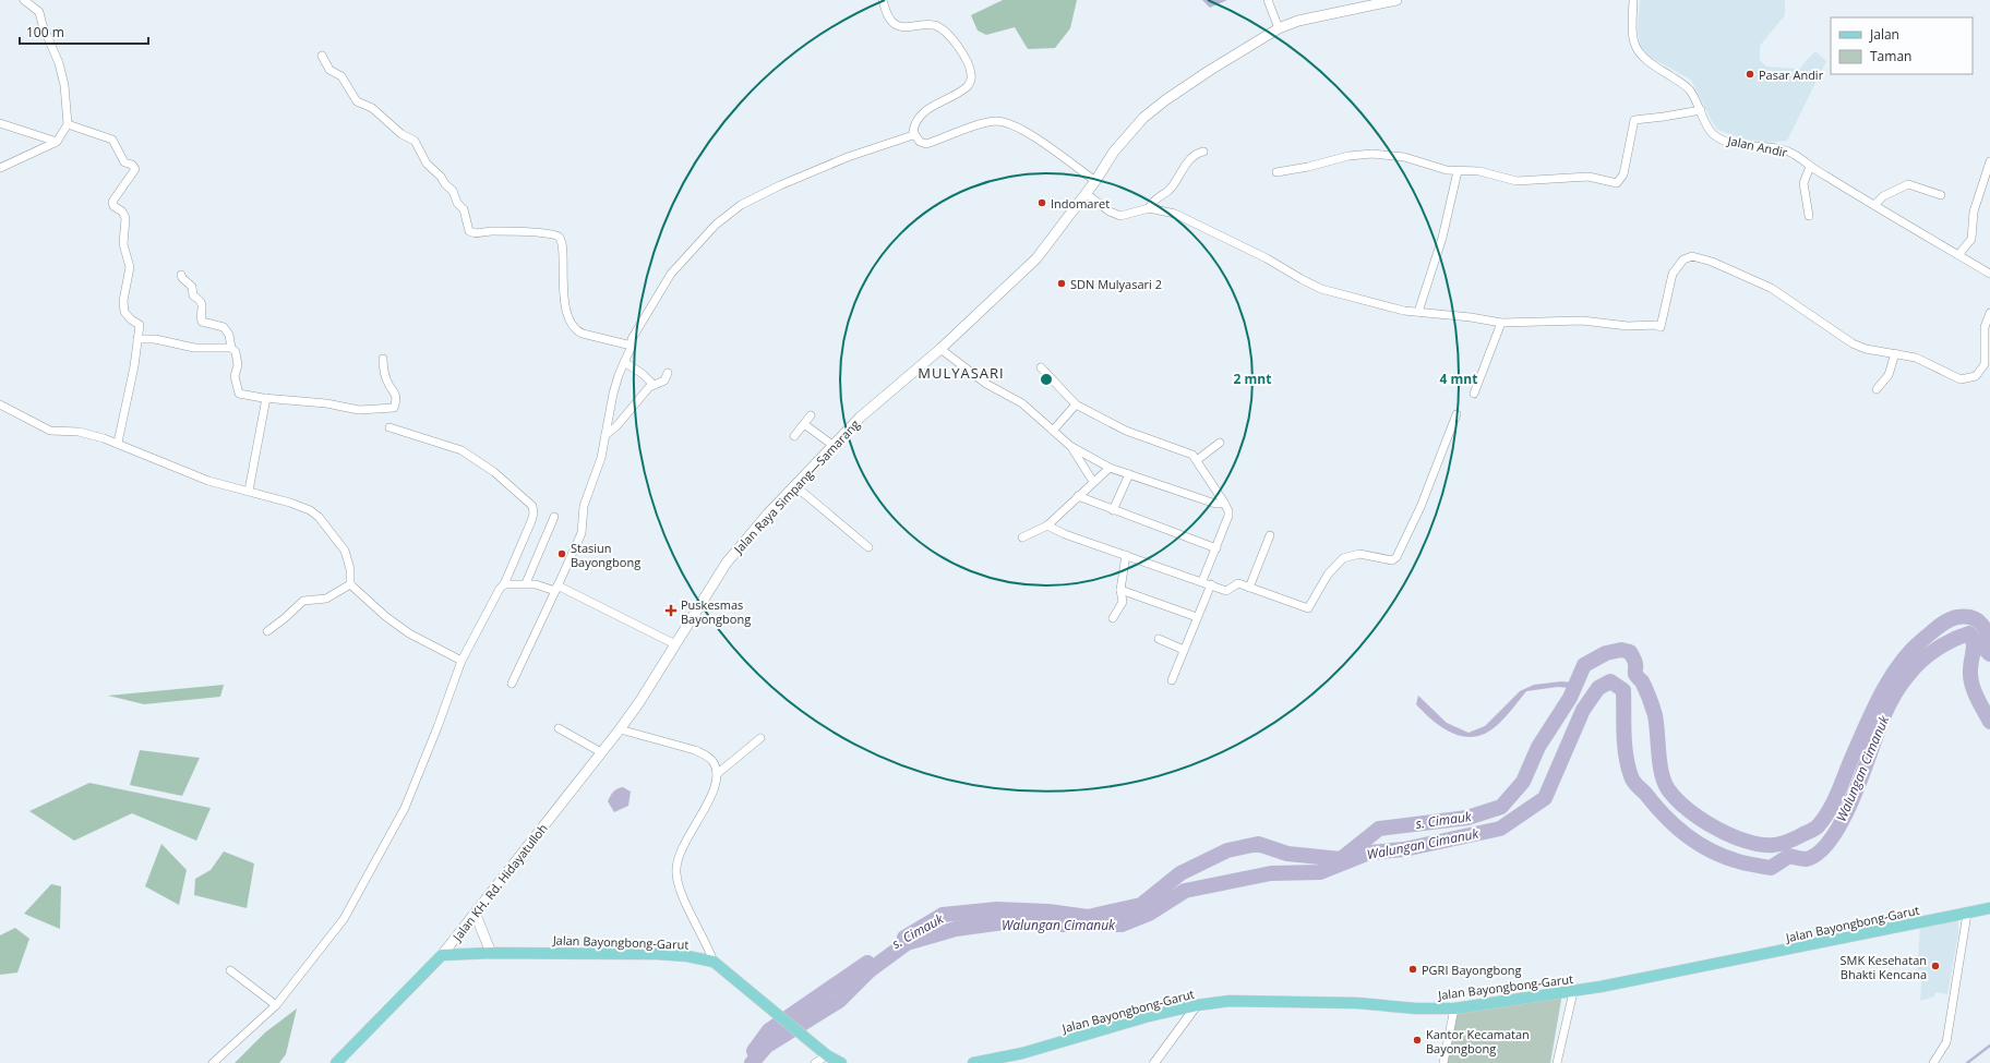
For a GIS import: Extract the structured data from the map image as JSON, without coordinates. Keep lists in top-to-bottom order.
{
  "streets": {
    "main road": ["Jalan Raya Simpang—Samarang", "Jalan KH. Rd. Hidayatulloh", "Jalan Bayongbong-Garut"],
    "street": ["Jalan Andir"]
  },
  "crossings": [
    ["Jalan Raya Simpang—Samarang", "Jalan KH. Rd. Hidayatulloh"],
    ["Jalan KH. Rd. Hidayatulloh", "Jalan Bayongbong-Garut"]
  ],
  "districts": ["MULYASARI"],
  "water": ["Walungan Cimanuk", "s. Cimauk"],
  "places": {
    "other": [
      "Pasar Andir",
      "Indomaret",
      "SDN Mulyasari 2",
      "Stasiun Bayongbong",
      "SMK Kesehatan Bhakti Kencana",
      "PGRI Bayongbong",
      "Kantor Kecamatan Bayongbong"
    ],
    "health": ["Puskesmas Bayongbong"]
  },
  "legend": ["Jalan", "Taman"],
  "scale_bar": "100 m",
  "rings": ["2 mnt", "4 mnt"]
}
